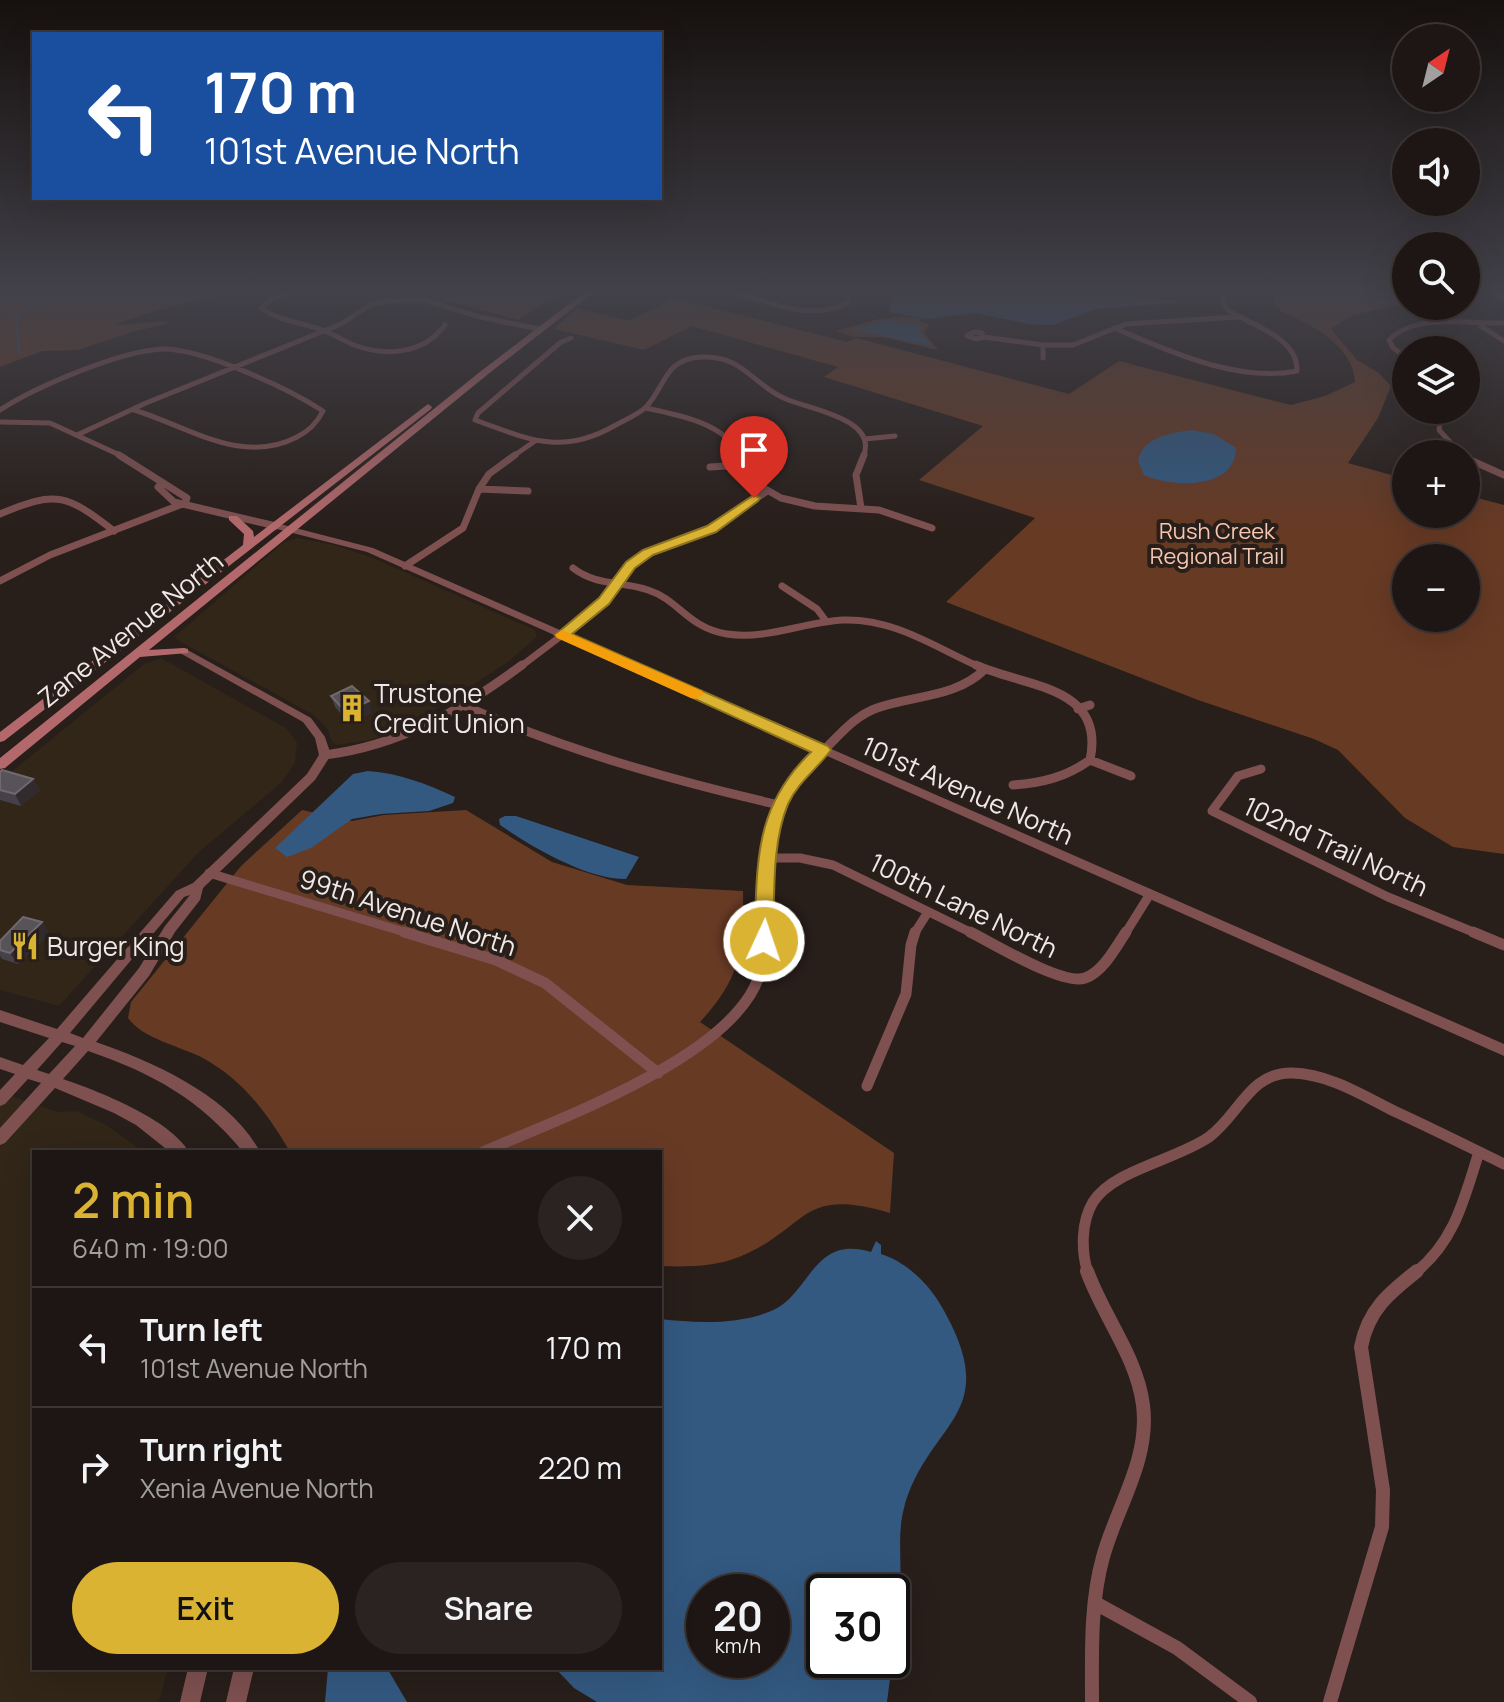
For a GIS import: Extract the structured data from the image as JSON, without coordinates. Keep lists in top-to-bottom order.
{
  "streets": {
    "main road": ["Zane Avenue North"],
    "street": [
      "101st Avenue North",
      "102nd Trail North",
      "100th Lane North",
      "99th Avenue North"
    ]
  },
  "crossings": [
    ["Zane Avenue North", "101st Avenue North"],
    ["101st Avenue North", "100th Lane North"]
  ],
  "parks": ["Rush Creek Regional Trail"],
  "places": {
    "building": ["Trustone Credit Union"],
    "restaurant": ["Burger King"]
  },
  "north": "top right",
  "page": {
    "map_buttons": ["+", "−"],
    "turn": ["170 m", "101st Avenue North"],
    "heading": ["2 min", "640 m · 19:00"],
    "list": [
      {
        "name": "Turn left",
        "note": "101st Avenue North",
        "value": "170 m"
      },
      {
        "name": "Turn right",
        "note": "Xenia Avenue North",
        "value": "220 m"
      }
    ],
    "buttons": ["Exit", "Share"],
    "speed": "20 km/h",
    "limit": "30"
  }
}
